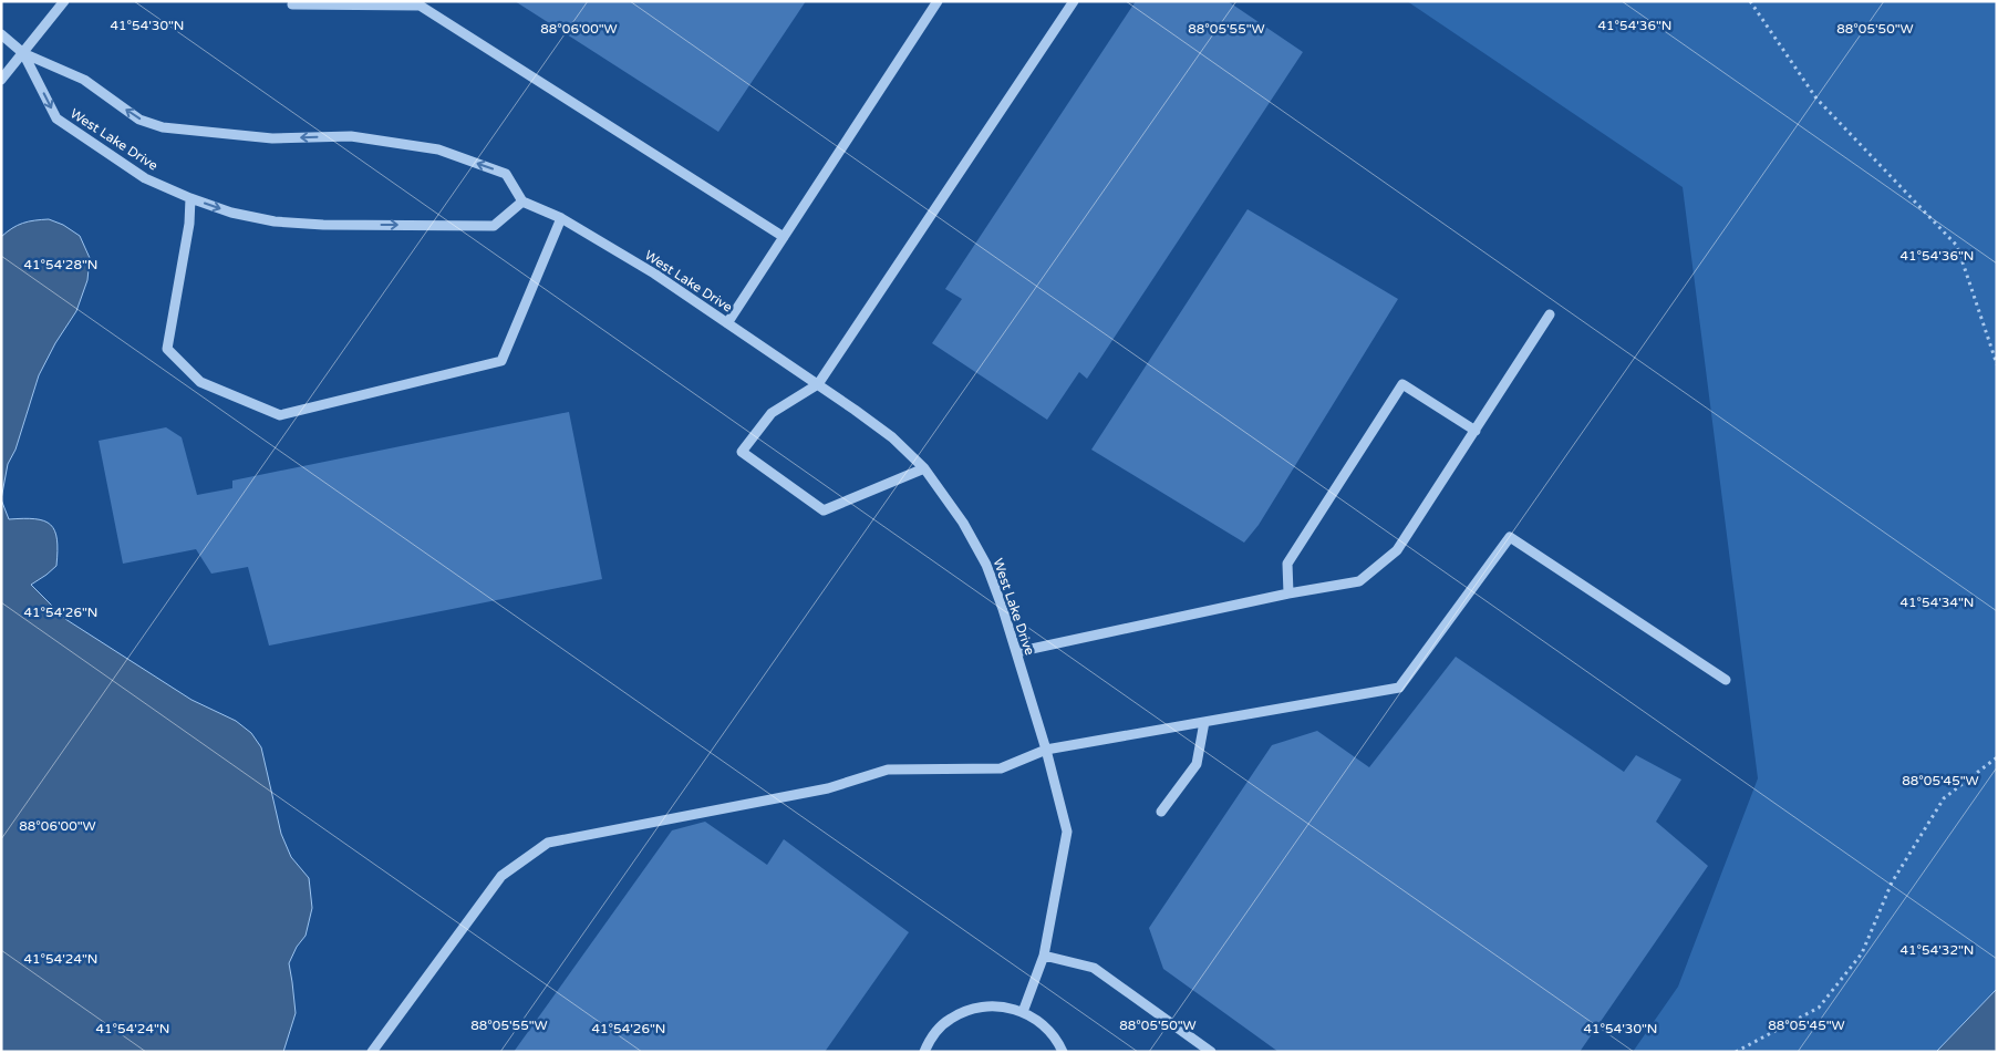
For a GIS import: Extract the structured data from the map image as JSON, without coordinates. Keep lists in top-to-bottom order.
{
  "streets": {
    "street": ["West Lake Drive"]
  },
  "coordinates": [
    "41°54'30\"N",
    "41°54'36\"N",
    "88°06'00\"W",
    "88°05'55\"W",
    "88°05'50\"W",
    "41°54'28\"N",
    "41°54'34\"N",
    "41°54'26\"N",
    "88°05'45\"W",
    "41°54'32\"N",
    "41°54'24\"N"
  ]
}
